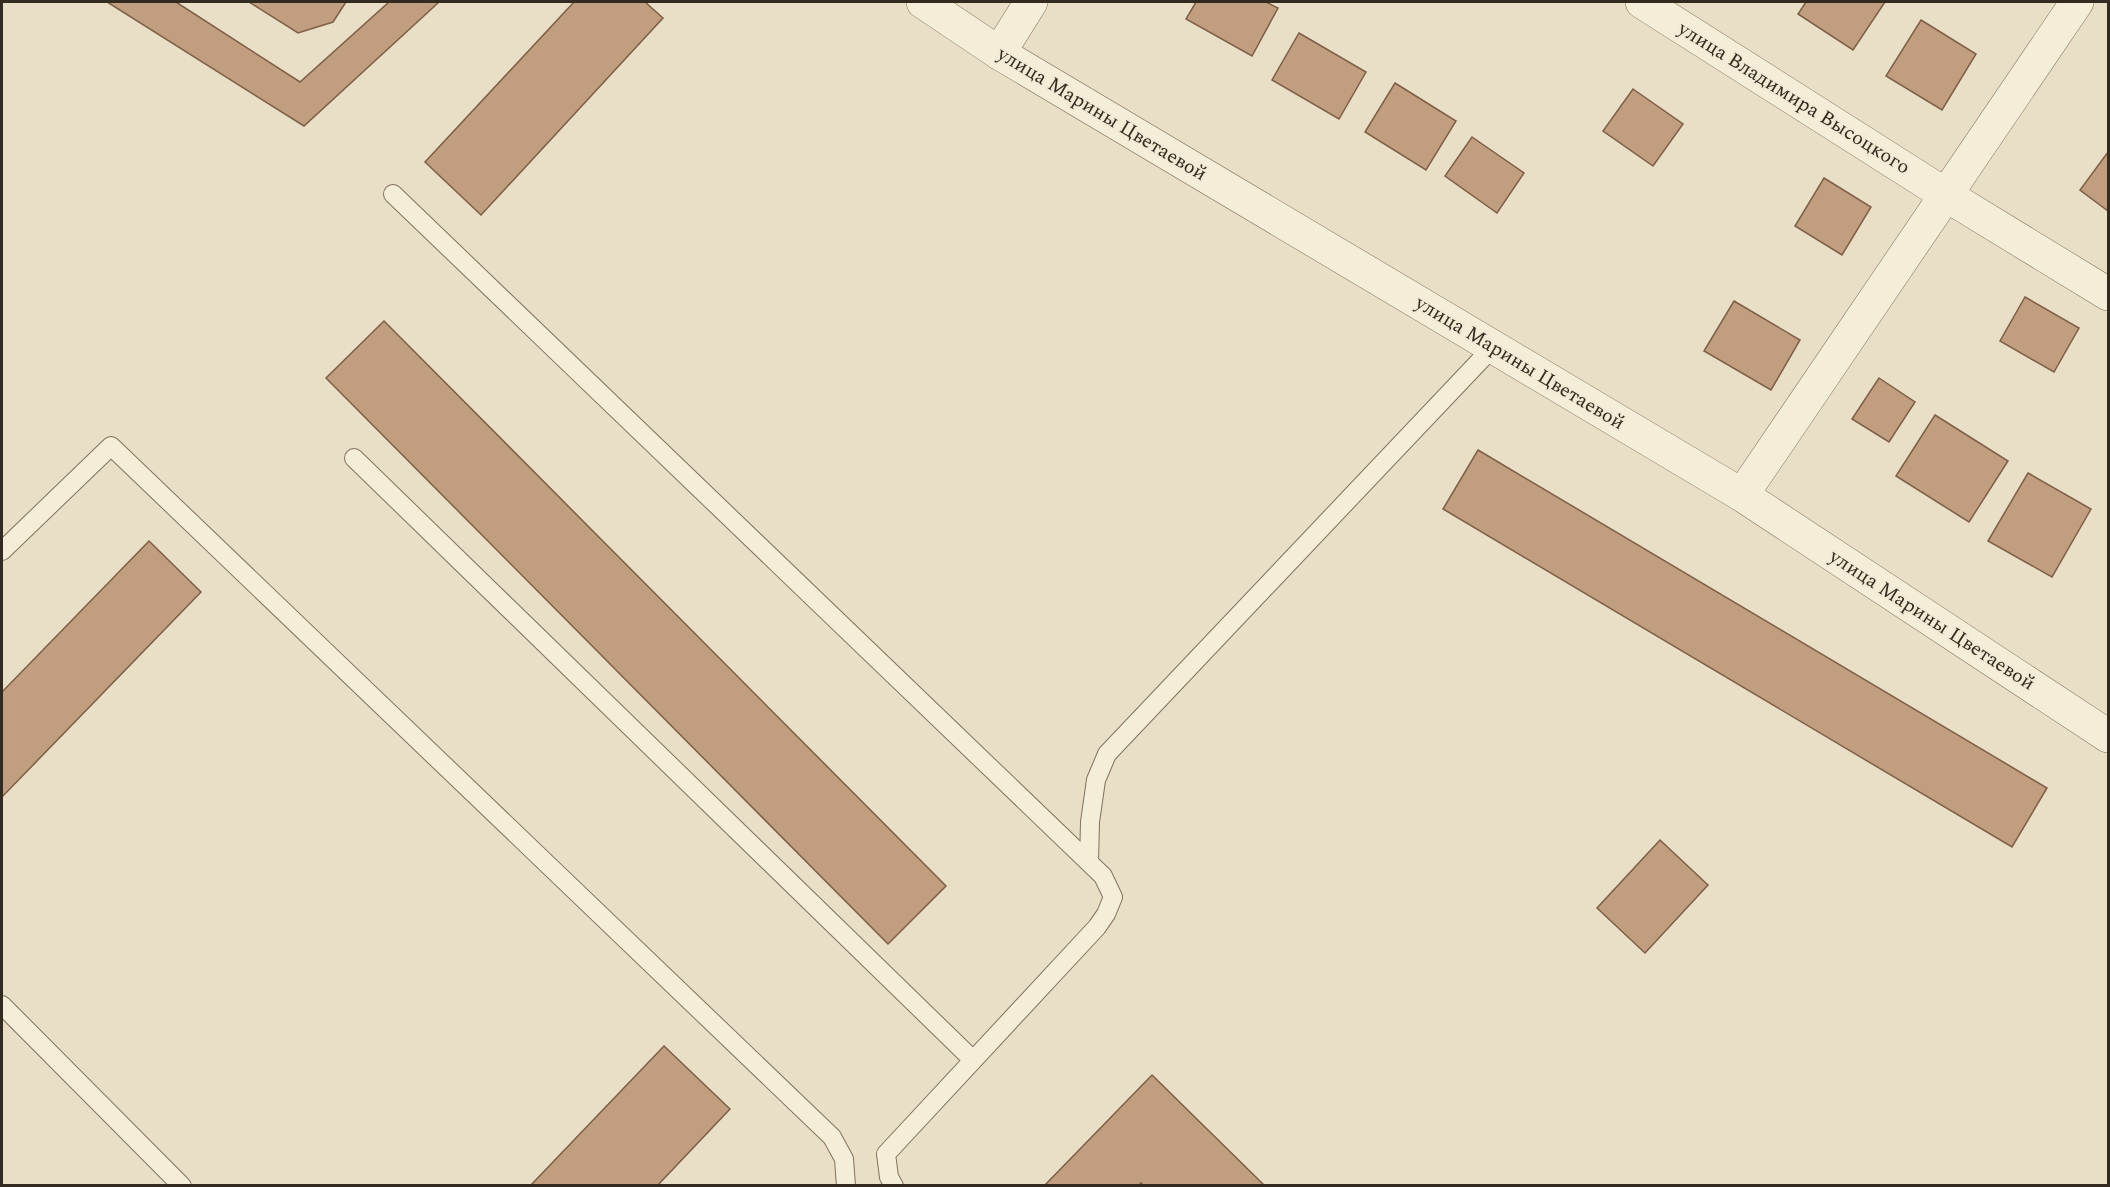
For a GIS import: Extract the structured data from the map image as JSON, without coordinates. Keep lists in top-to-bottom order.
{
  "streets": {
    "street": ["улица Владимира Высоцкого", "улица Марины Цветаевой"]
  }
}
